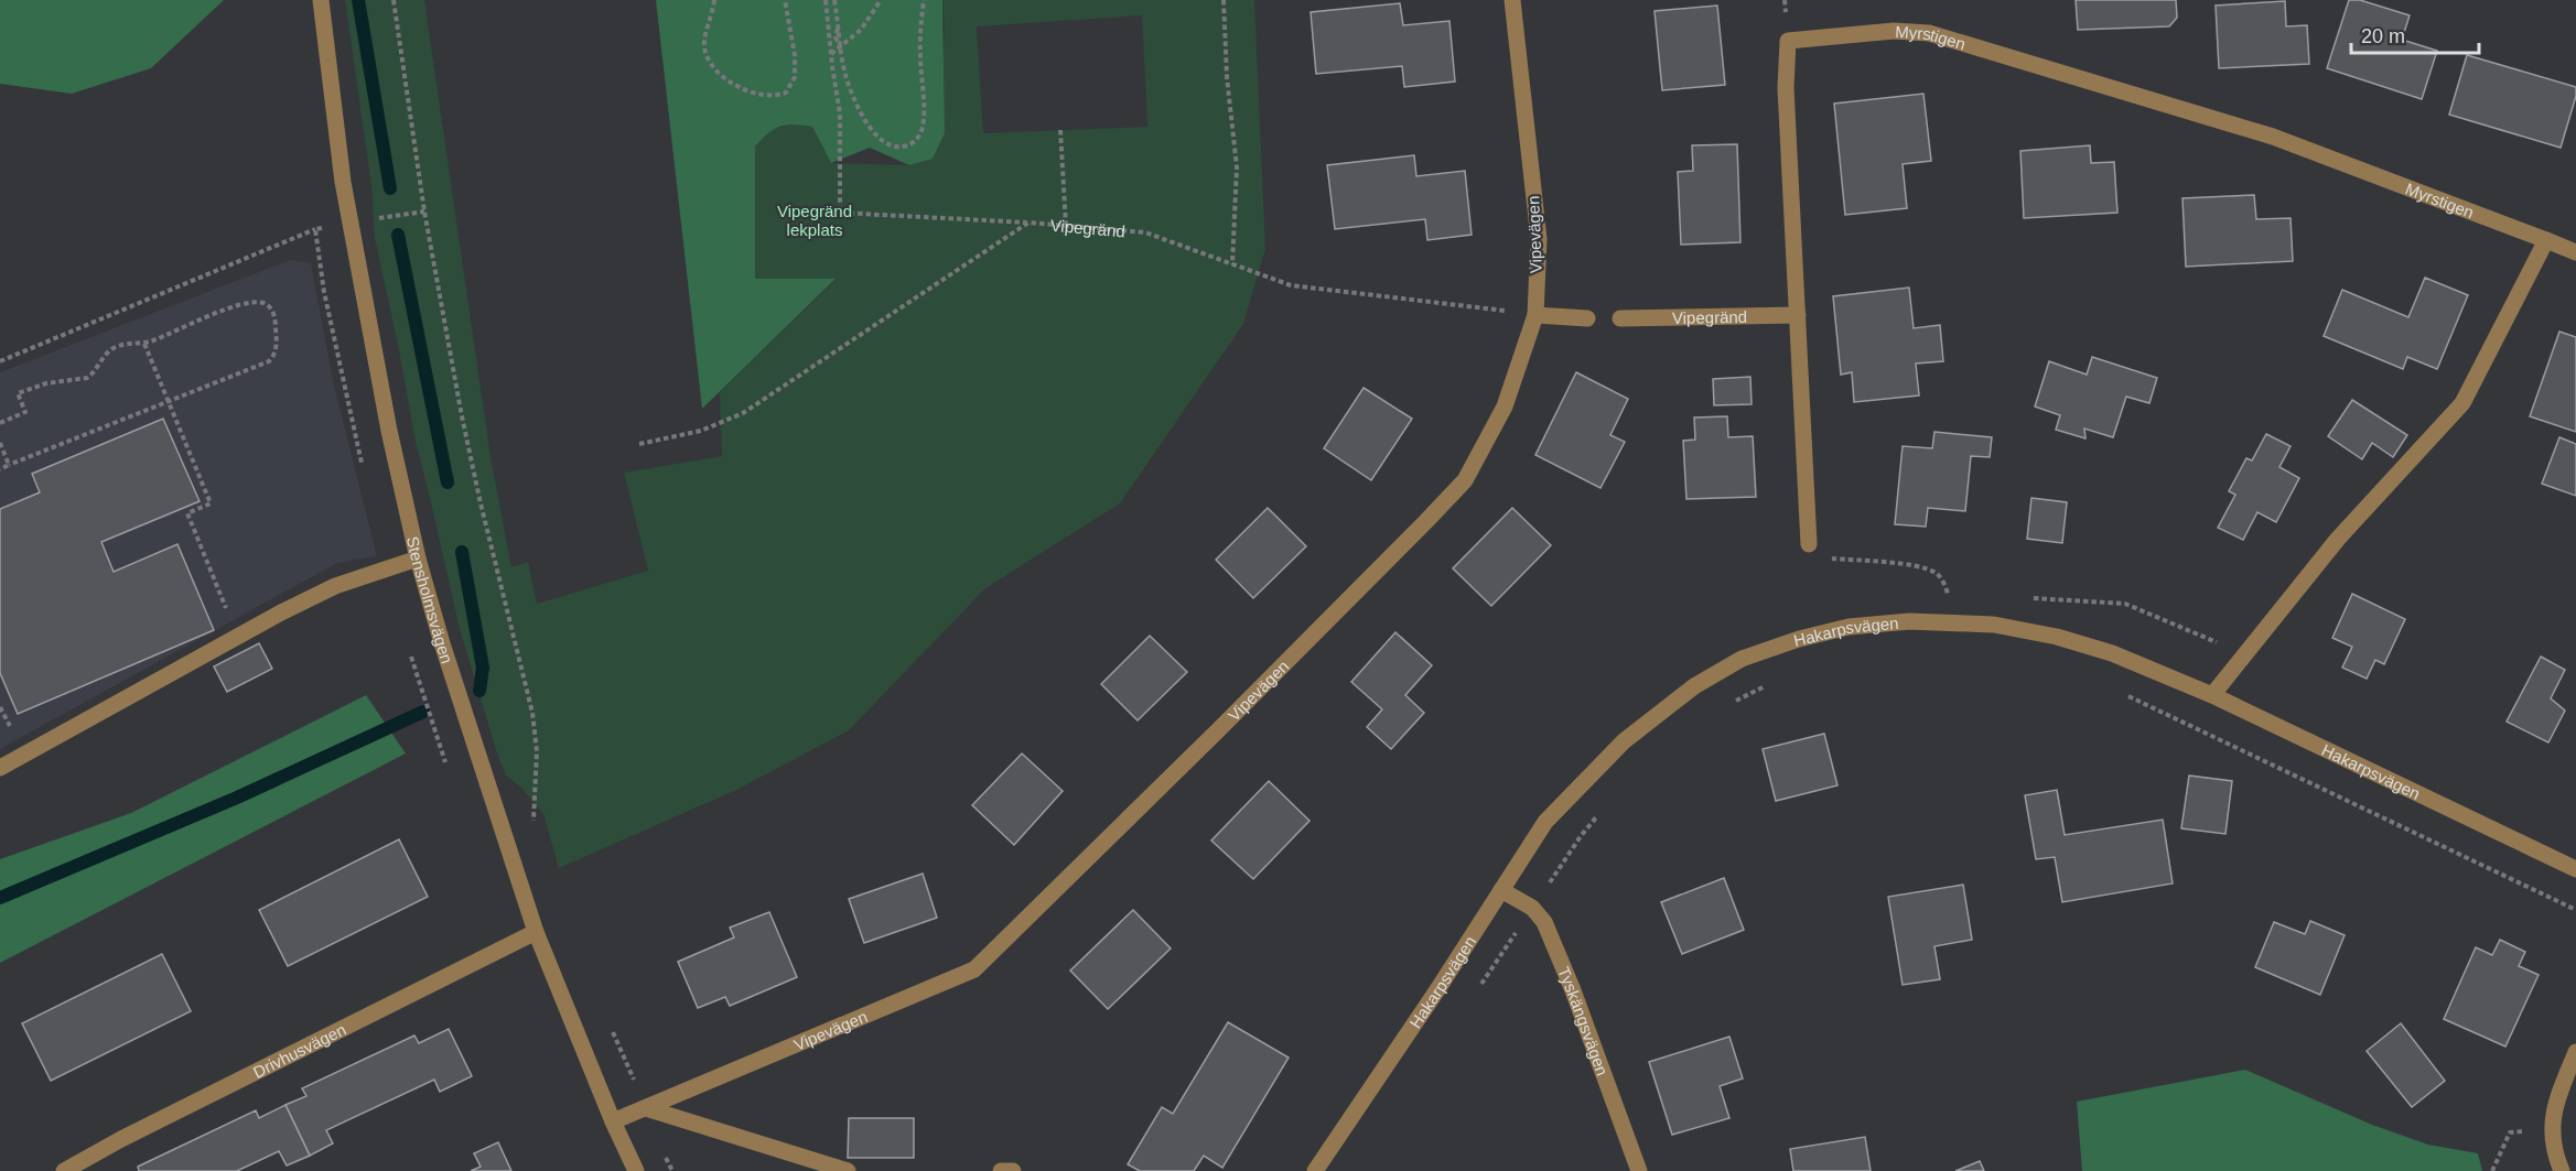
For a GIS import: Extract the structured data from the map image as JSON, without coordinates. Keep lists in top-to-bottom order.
{
  "streets": {
    "street": [
      "Myrstigen",
      "Vipegränd",
      "Vipevägen",
      "Stensholmsvägen",
      "Hakarpsvägen",
      "Tyskängsvägen",
      "Drivhusvägen"
    ]
  },
  "crossings": [
    ["Myrstigen", "Vipegränd"],
    ["Vipegränd", "Vipevägen"],
    ["Vipevägen", "Stensholmsvägen"],
    ["Stensholmsvägen", "Drivhusvägen"],
    ["Hakarpsvägen", "Tyskängsvägen"]
  ],
  "parks": ["Vipegränd lekplats"],
  "scale_bar": "20 m"
}
